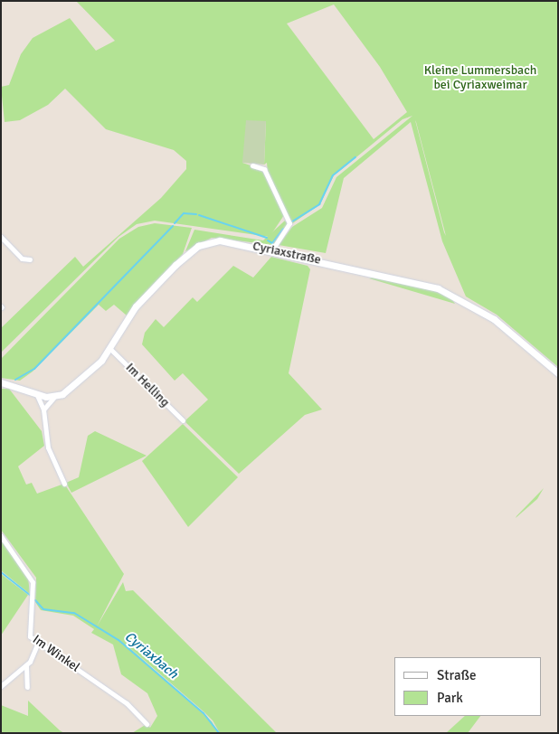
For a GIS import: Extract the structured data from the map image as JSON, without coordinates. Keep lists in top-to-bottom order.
{
  "streets": {
    "street": ["Cyriaxstraße", "Im Helling", "Im Winkel"]
  },
  "crossings": [
    ["Cyriaxstraße", "Im Helling"]
  ],
  "water": ["Cyriaxbach"],
  "parks": ["Kleine Lummersbach bei Cyriaxweimar"],
  "legend": ["Straße", "Park"]
}
